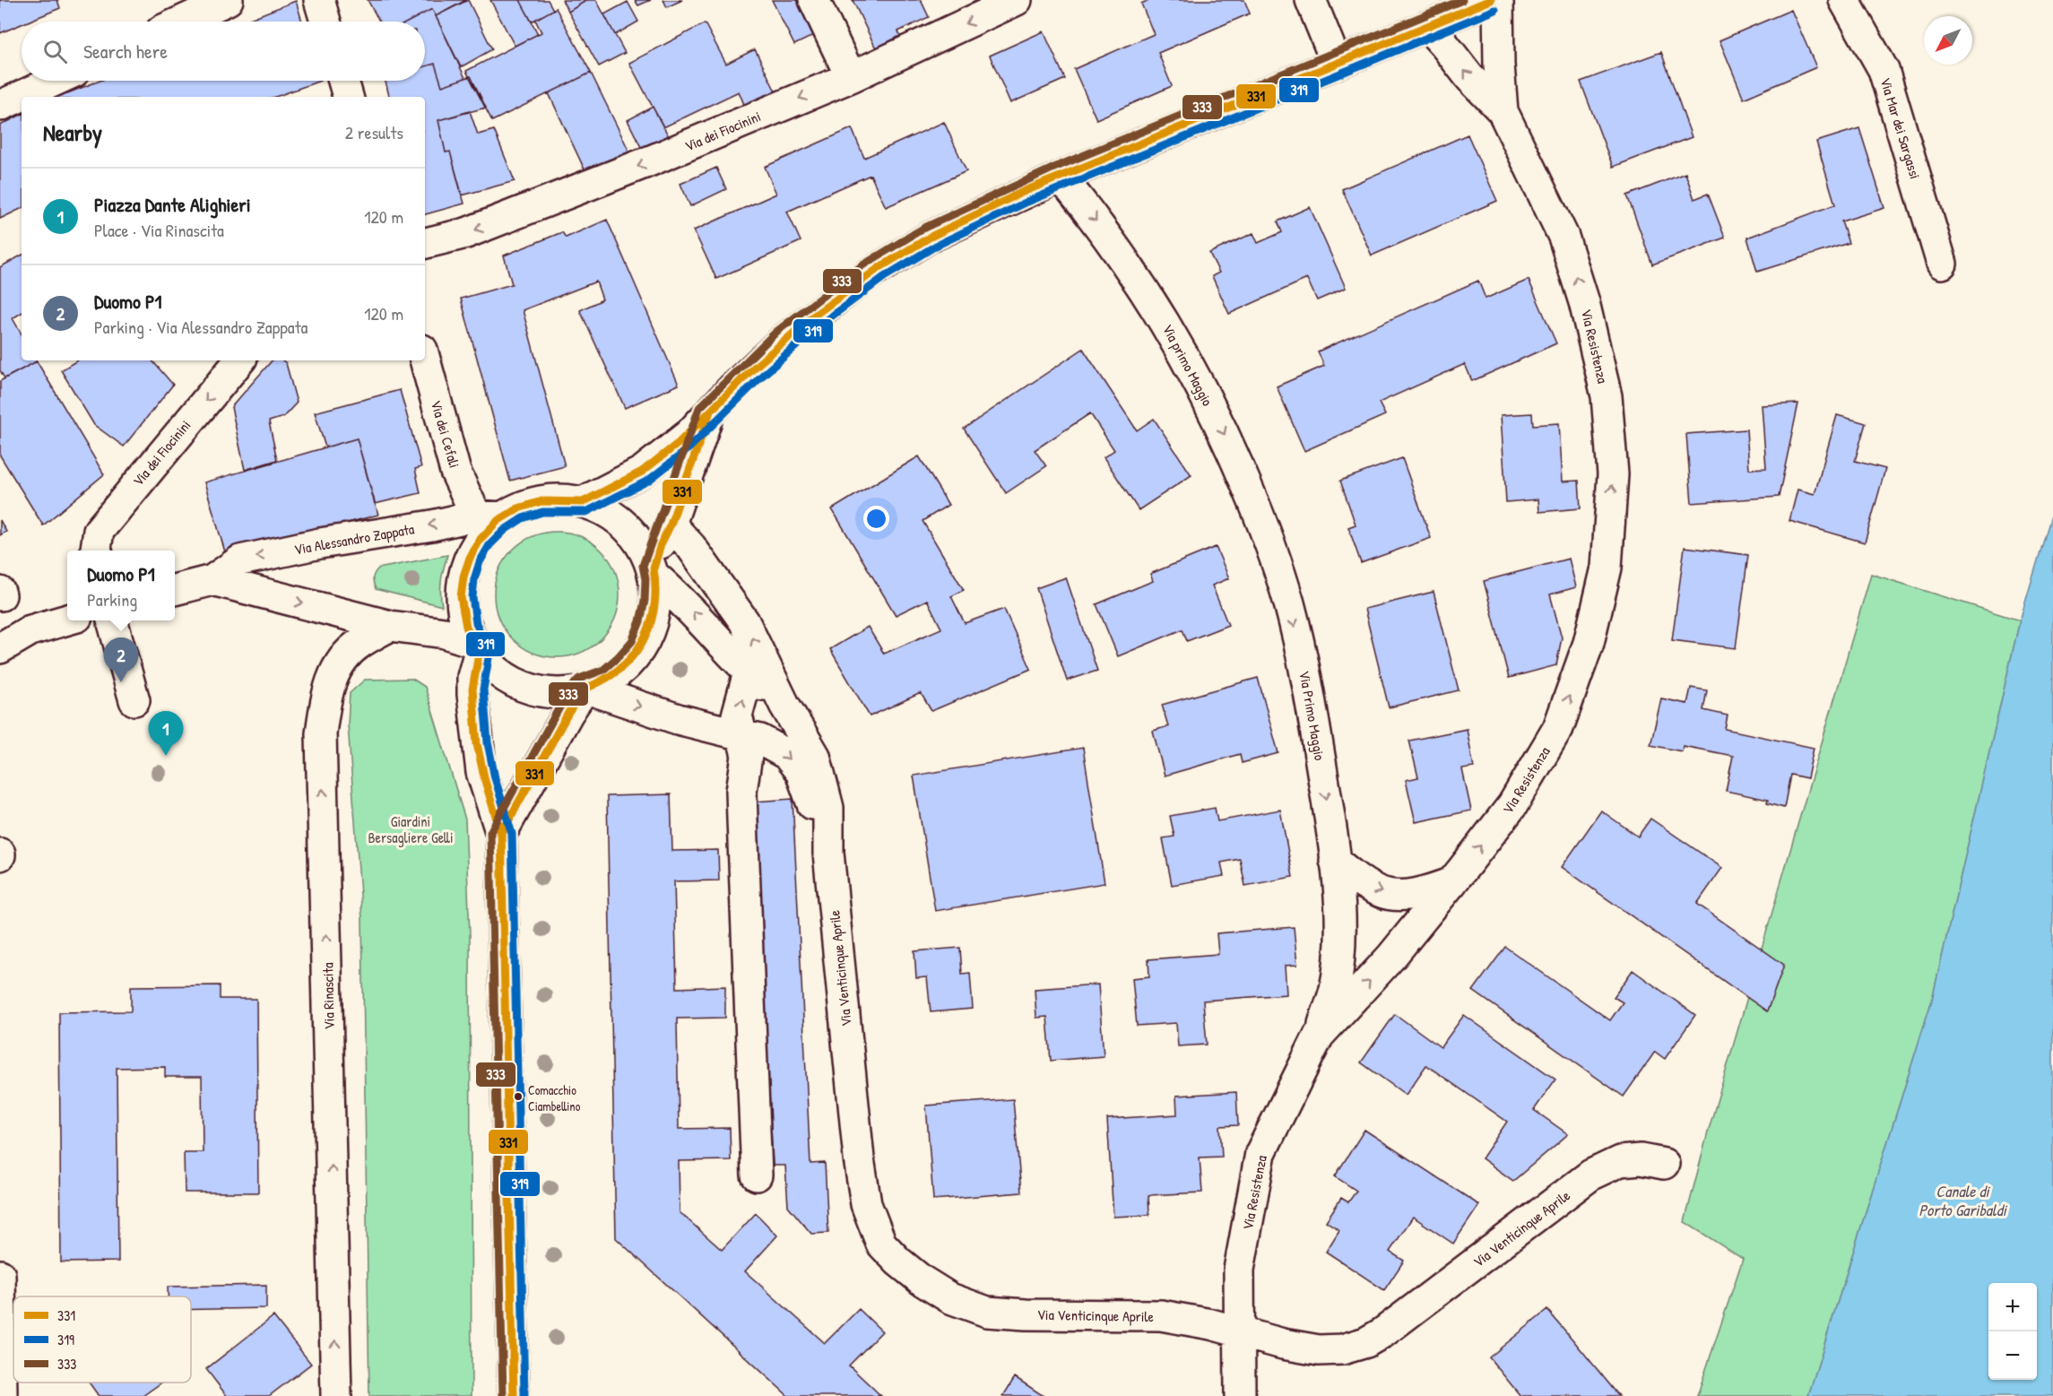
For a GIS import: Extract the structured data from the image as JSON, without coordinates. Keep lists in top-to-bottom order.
{
  "streets": {
    "street": [
      "Via Mar dei Sargassi",
      "Via dei Fiocinini",
      "Via Resistenza",
      "Via primo Maggio",
      "Via dei Cefali",
      "Via Alessandro Zappata",
      "Via Primo Maggio",
      "Via Venticinque Aprile",
      "Via Rinascita"
    ]
  },
  "crossings": [
    ["Via Resistenza", "Via Primo Maggio"],
    ["Via Resistenza", "Via Venticinque Aprile"],
    ["Via primo Maggio", "Via Primo Maggio"],
    ["Via dei Cefali", "Via Alessandro Zappata"],
    ["Via Alessandro Zappata", "Via Rinascita"]
  ],
  "one_way": ["Via Resistenza", "Via primo Maggio", "Via Primo Maggio"],
  "water": ["Canale di Porto Garibaldi"],
  "parks": ["Giardini Bersagliere Gelli"],
  "places": ["Comacchio Ciambellino"],
  "lines": ["transit line 331", "transit line 333", "transit line 319"],
  "legend": ["331", "319", "333"],
  "north": "bottom left",
  "page": {
    "search": "Search here",
    "heading": ["Nearby", "2 results"],
    "list": [
      {
        "mark": "1",
        "name": "Piazza Dante Alighieri",
        "note": "Place · Via Rinascita",
        "value": "120 m"
      },
      {
        "mark": "2",
        "name": "Duomo P1",
        "note": "Parking · Via Alessandro Zappata",
        "value": "120 m"
      }
    ],
    "popup": ["Duomo P1", "Parking"],
    "pins": ["2", "1"],
    "map_buttons": ["+", "−"]
  }
}
